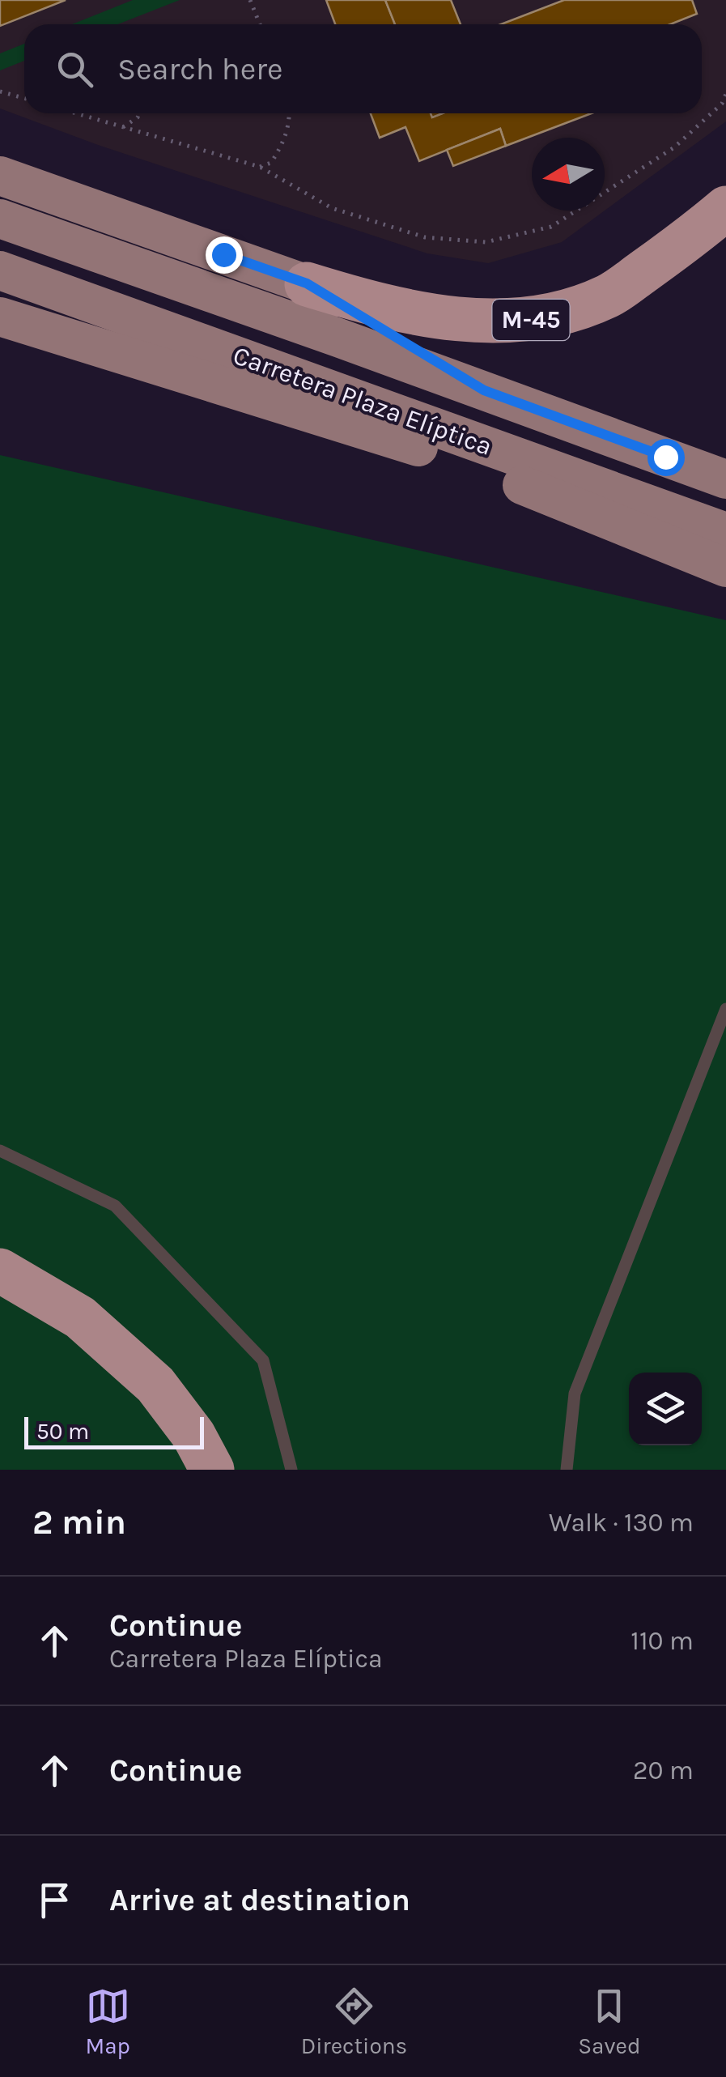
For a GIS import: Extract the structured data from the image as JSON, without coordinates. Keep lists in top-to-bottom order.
{
  "streets": {
    "highway": ["M-45"],
    "main road": ["Carretera Plaza Elíptica"]
  },
  "crossings": [
    ["M-45", "Carretera Plaza Elíptica"]
  ],
  "scale_bar": "50 m",
  "north": "left",
  "page": {
    "search": "Search here",
    "scale": "50 m",
    "heading": ["2 min", "Walk · 130 m"],
    "list": [
      ["Continue", "Carretera Plaza Elíptica", "110 m"],
      ["Continue", "20 m"],
      "Arrive at destination"
    ],
    "nav": ["Map", "Directions", "Saved"]
  }
}
